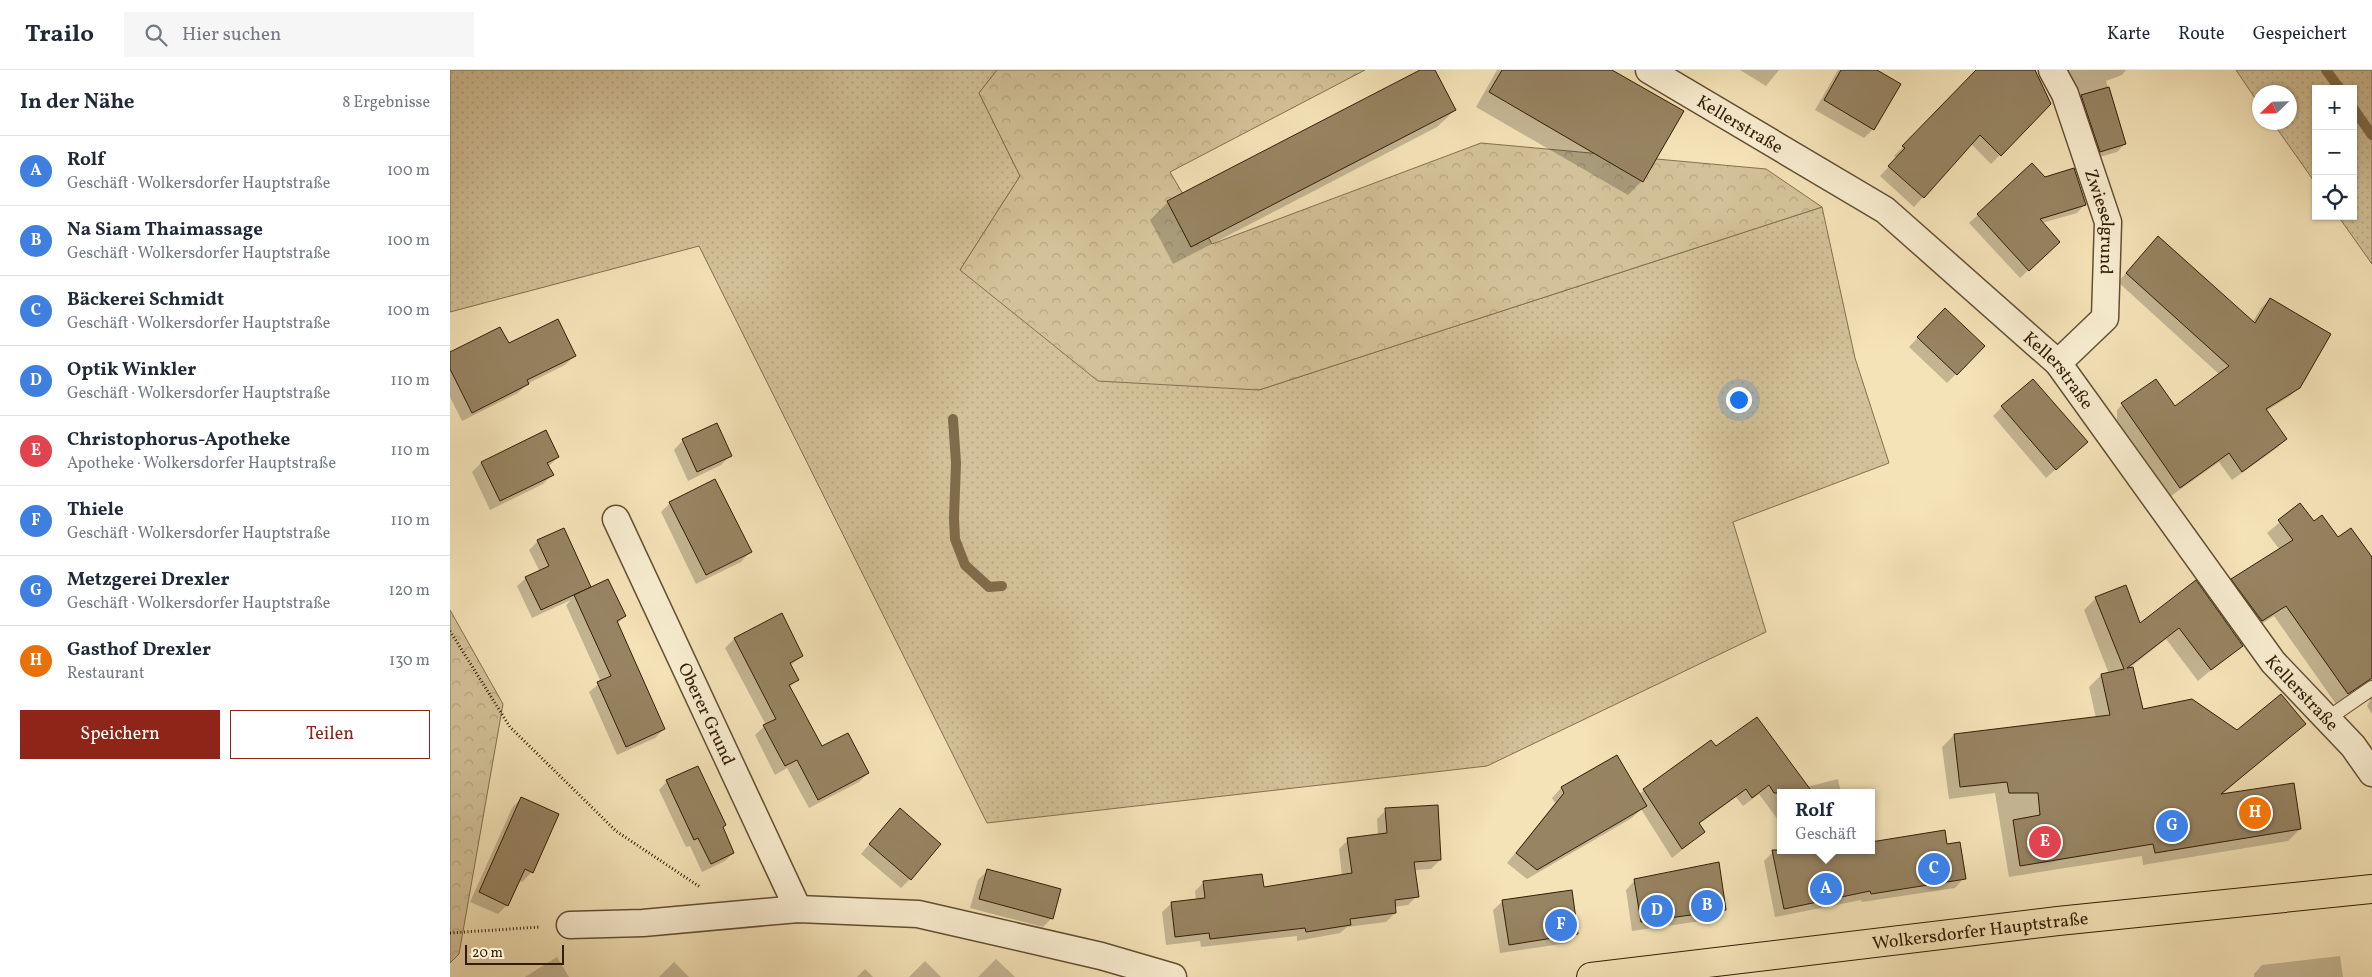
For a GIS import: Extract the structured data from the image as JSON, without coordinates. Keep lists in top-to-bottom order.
{
  "streets": {
    "main road": ["Wolkersdorfer Hauptstraße"],
    "street": ["Kellerstraße", "Zwieselgrund", "Oberer Grund"]
  },
  "crossings": [
    ["Kellerstraße", "Zwieselgrund"]
  ],
  "scale_bar": "20 m",
  "north": "bottom left",
  "page": {
    "header": "Trailo",
    "search": "Hier suchen",
    "nav": ["Karte", "Route", "Gespeichert"],
    "heading": ["In der Nähe", "8 Ergebnisse"],
    "map_buttons": ["+", "−"],
    "list": [
      {
        "mark": "A",
        "name": "Rolf",
        "note": "Geschäft · Wolkersdorfer Hauptstraße",
        "value": "100 m"
      },
      {
        "mark": "B",
        "name": "Na Siam Thaimassage",
        "note": "Geschäft · Wolkersdorfer Hauptstraße",
        "value": "100 m"
      },
      {
        "mark": "C",
        "name": "Bäckerei Schmidt",
        "note": "Geschäft · Wolkersdorfer Hauptstraße",
        "value": "100 m"
      },
      {
        "mark": "D",
        "name": "Optik Winkler",
        "note": "Geschäft · Wolkersdorfer Hauptstraße",
        "value": "110 m"
      },
      {
        "mark": "E",
        "name": "Christophorus-Apotheke",
        "note": "Apotheke · Wolkersdorfer Hauptstraße",
        "value": "110 m"
      },
      {
        "mark": "F",
        "name": "Thiele",
        "note": "Geschäft · Wolkersdorfer Hauptstraße",
        "value": "110 m"
      },
      {
        "mark": "G",
        "name": "Metzgerei Drexler",
        "note": "Geschäft · Wolkersdorfer Hauptstraße",
        "value": "120 m"
      },
      {
        "mark": "H",
        "name": "Gasthof Drexler",
        "note": "Restaurant",
        "value": "130 m"
      }
    ],
    "buttons": ["Speichern", "Teilen"],
    "popup": ["Rolf", "Geschäft"],
    "pins": [
      "H",
      "G",
      "E",
      "C",
      "A",
      "B",
      "D",
      "F"
    ],
    "scale": "20 m"
  }
}
